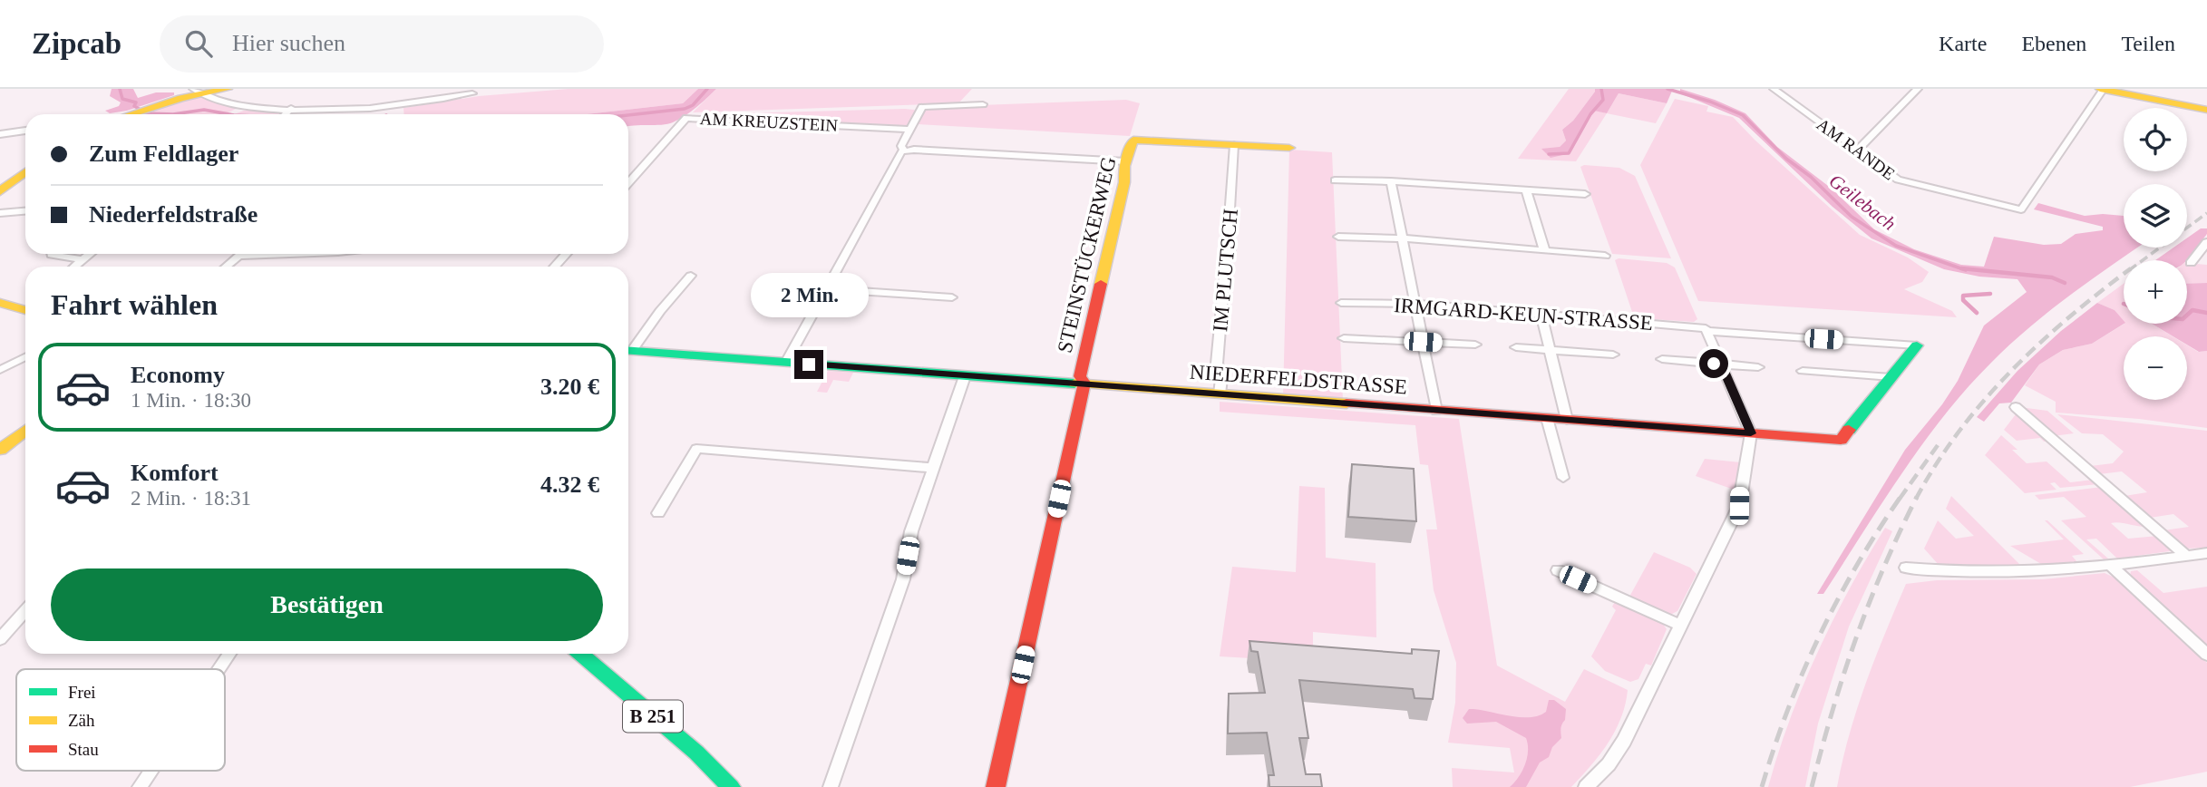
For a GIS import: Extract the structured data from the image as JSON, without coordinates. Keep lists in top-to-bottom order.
{
  "streets": {
    "street": [
      "AM KREUZSTEIN",
      "AM RANDE",
      "STEINSTÜCKERWEG",
      "IM PLUTSCH",
      "IRMGARD-KEUN-STRASSE",
      "NIEDERFELDSTRASSE",
      "B 251"
    ]
  },
  "crossings": [
    ["STEINSTÜCKERWEG", "IM PLUTSCH"],
    ["STEINSTÜCKERWEG", "NIEDERFELDSTRASSE"],
    ["IM PLUTSCH", "NIEDERFELDSTRASSE"],
    ["IRMGARD-KEUN-STRASSE", "NIEDERFELDSTRASSE"]
  ],
  "water": ["Geilebach"],
  "legend": ["Frei", "Zäh", "Stau"],
  "page": {
    "header": "Zipcab",
    "search": "Hier suchen",
    "nav": ["Karte", "Ebenen", "Teilen"],
    "map_buttons": ["+", "−"],
    "banner": ["Zum Feldlager", "Niederfeldstraße"],
    "heading": "Fahrt wählen",
    "bubble": "2 Min.",
    "list": [
      {
        "name": "Economy",
        "note": "1 Min. · 18:30",
        "value": "3.20 €"
      },
      {
        "name": "Komfort",
        "note": "2 Min. · 18:31",
        "value": "4.32 €"
      }
    ],
    "buttons": "Bestätigen"
  }
}
